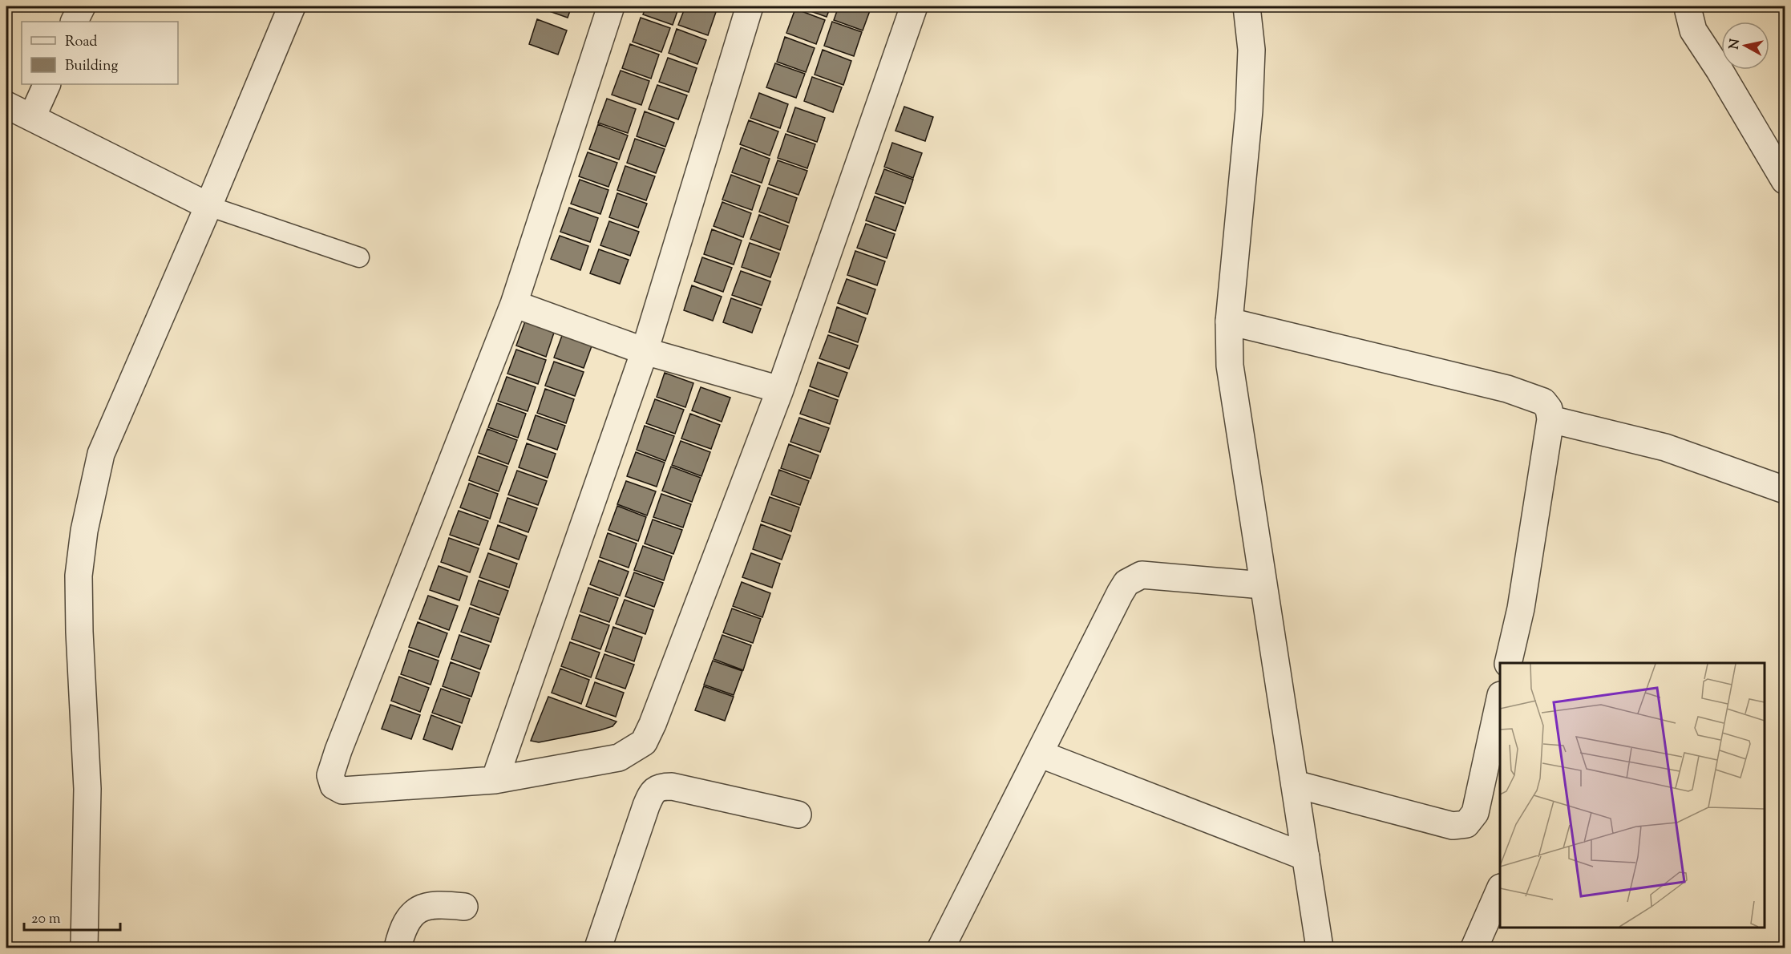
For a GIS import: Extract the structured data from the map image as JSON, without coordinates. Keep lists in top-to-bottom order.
{
  "legend": ["Road", "Building"],
  "scale_bar": "20 m",
  "north": "left"
}
